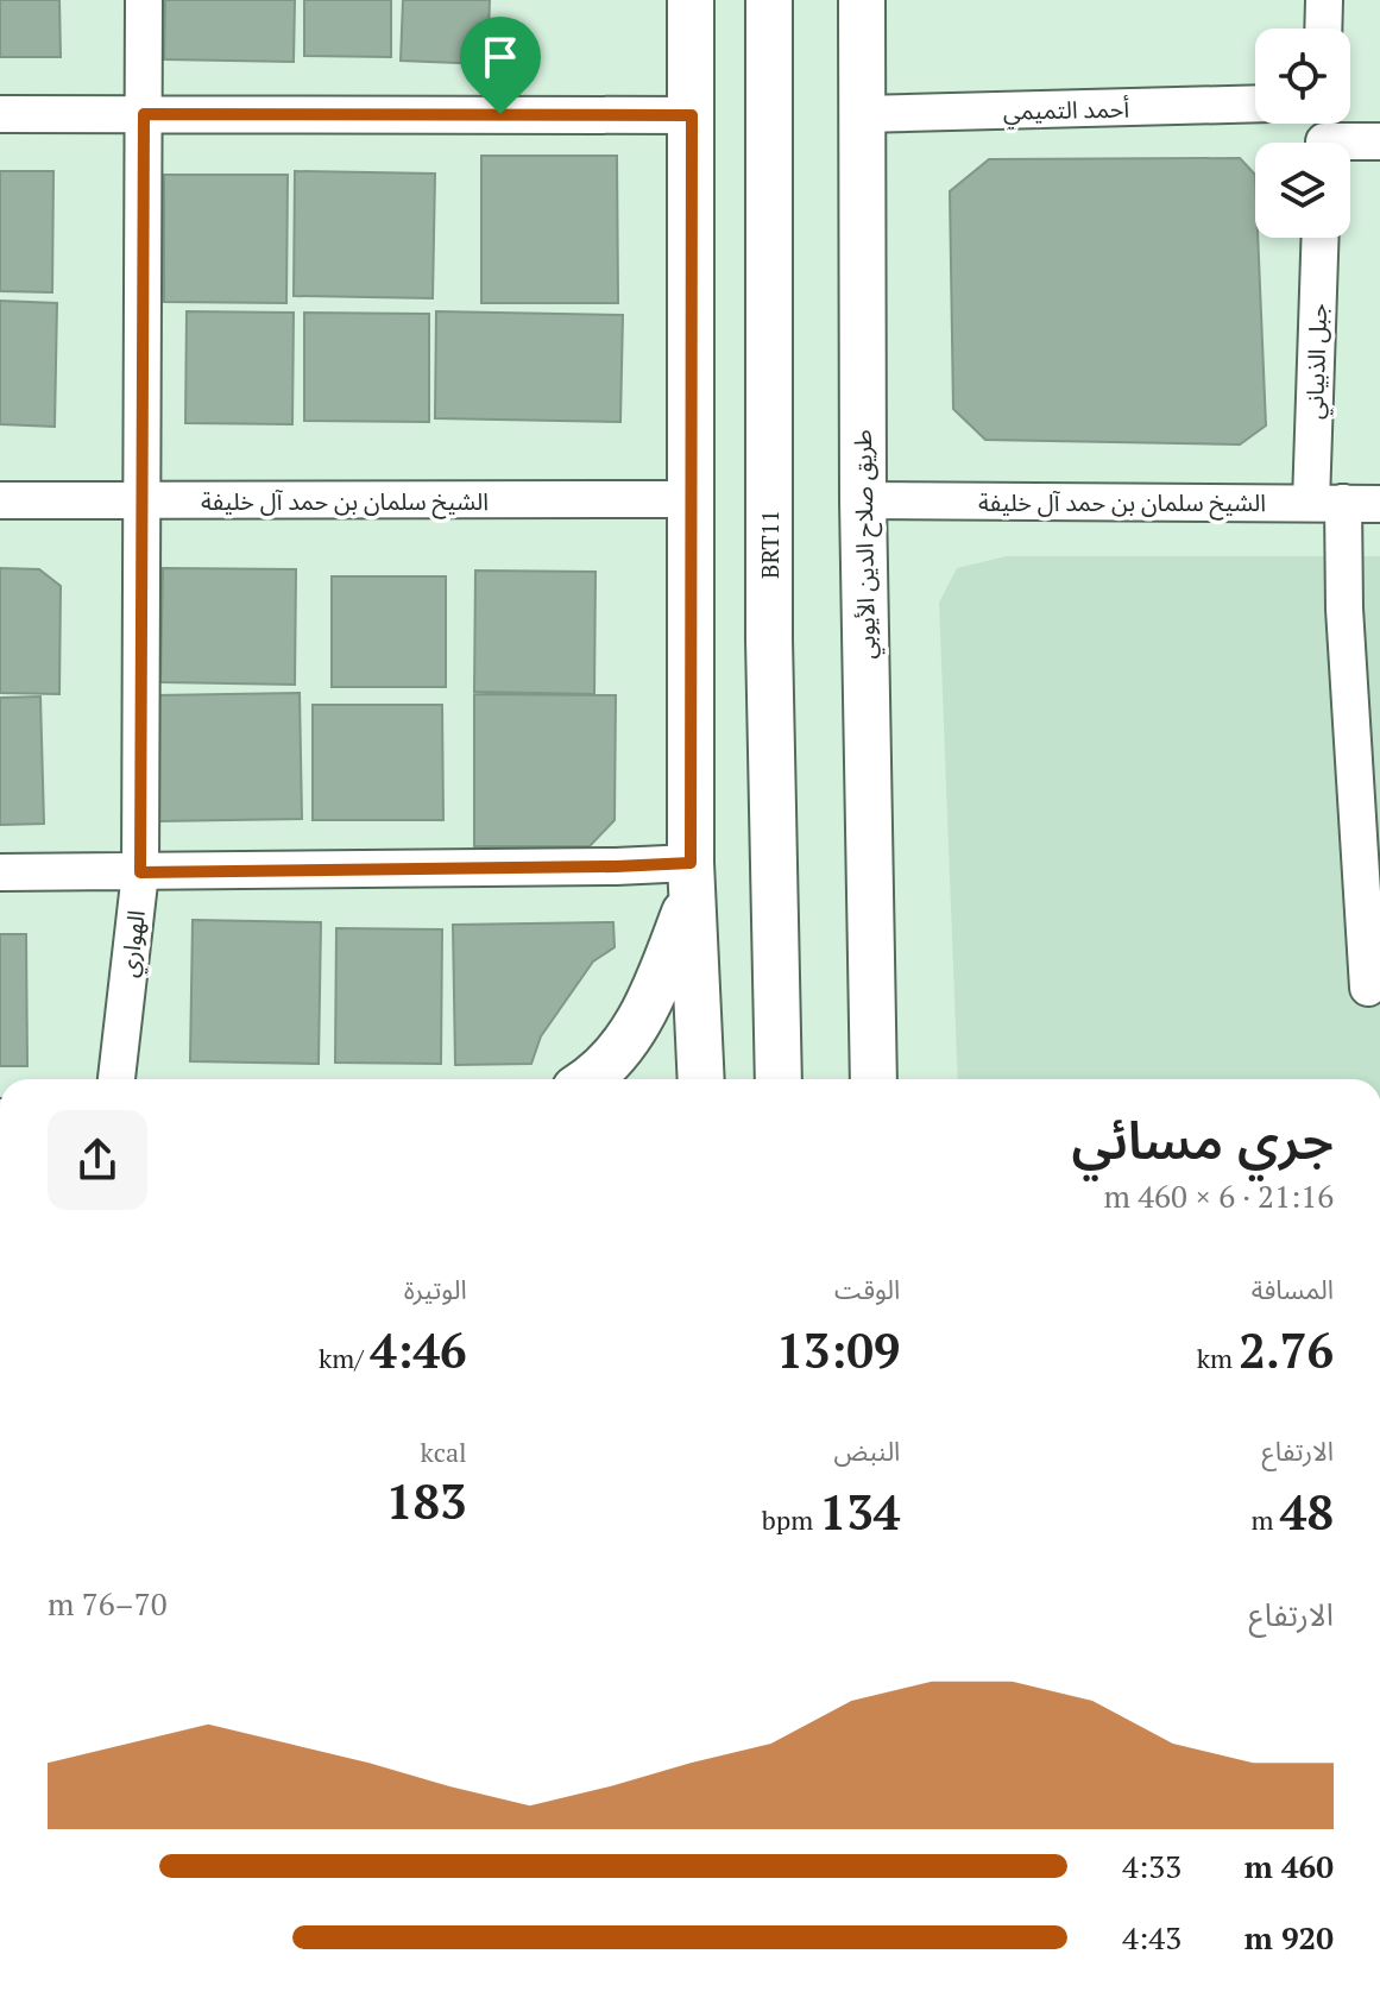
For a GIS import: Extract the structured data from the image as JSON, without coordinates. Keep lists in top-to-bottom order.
{
  "streets": {
    "main road": ["BRT11", "طريق صلاح الدين الأيوبي"],
    "street": [
      "أحمد التميمي",
      "جبل الذبياني",
      "الشيخ سلمان بن حمد آل خليفة",
      "الهواري"
    ]
  },
  "crossings": [
    ["أحمد التميمي", "طريق صلاح الدين الأيوبي"],
    ["جبل الذبياني", "الشيخ سلمان بن حمد آل خليفة"],
    ["الشيخ سلمان بن حمد آل خليفة", "طريق صلاح الدين الأيوبي"],
    ["الشيخ سلمان بن حمد آل خليفة", "الهواري"]
  ],
  "page": {
    "heading": ["جري مسائي", "21:16 · 6 × 460 m"],
    "stats": [
      ["المسافة", "2.76 km"],
      ["الوقت", "13:09"],
      ["الوتيرة", "4:46 /km"],
      ["الارتفاع", "48 m"],
      ["النبض", "134 bpm"],
      ["kcal", "183"]
    ],
    "chart": ["الارتفاع", "70–76 m"],
    "list": [
      {
        "name": "460 m",
        "note": "4:33"
      },
      {
        "name": "920 m",
        "note": "4:43"
      }
    ]
  }
}
